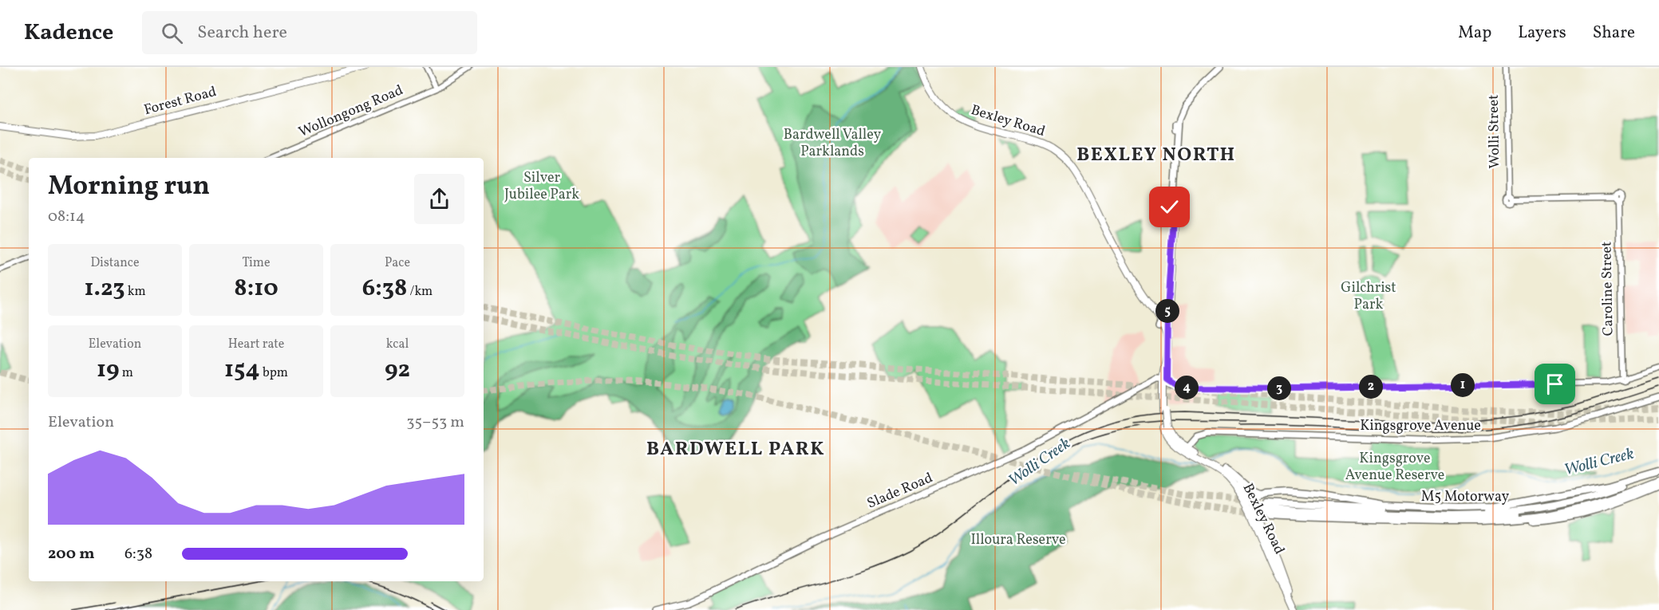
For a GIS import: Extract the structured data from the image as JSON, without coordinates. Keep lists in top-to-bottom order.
{
  "streets": {
    "highway": ["M5 Motorway"],
    "main road": [
      "Forest Road",
      "Bexley Road",
      "Kingsgrove Avenue",
      "Slade Road"
    ],
    "street": ["Wollongong Road", "Wolli Street", "Caroline Street"]
  },
  "crossings": [
    ["Bexley Road", "Kingsgrove Avenue"],
    ["Bexley Road", "Slade Road"],
    ["Wolli Street", "Caroline Street"]
  ],
  "districts": ["BEXLEY NORTH", "BARDWELL PARK"],
  "water": ["Wolli Creek"],
  "parks": [
    "Bardwell Valley Parklands",
    "Silver Jubilee Park",
    "Gilchrist Park",
    "Kingsgrove Avenue Reserve",
    "Illoura Reserve"
  ],
  "page": {
    "header": "Kadence",
    "search": "Search here",
    "nav": ["Map", "Layers", "Share"],
    "heading": ["Morning run", "08:14"],
    "stats": [
      ["Distance", "1.23 km"],
      ["Time", "8:10"],
      ["Pace", "6:38 /km"],
      ["Elevation", "19 m"],
      ["Heart rate", "154 bpm"],
      ["kcal", "92"]
    ],
    "pins": [
      "5",
      "1",
      "2",
      "4",
      "3"
    ],
    "chart": ["Elevation", "35–53 m"],
    "list": [
      {
        "name": "200 m",
        "note": "6:38"
      }
    ]
  }
}
